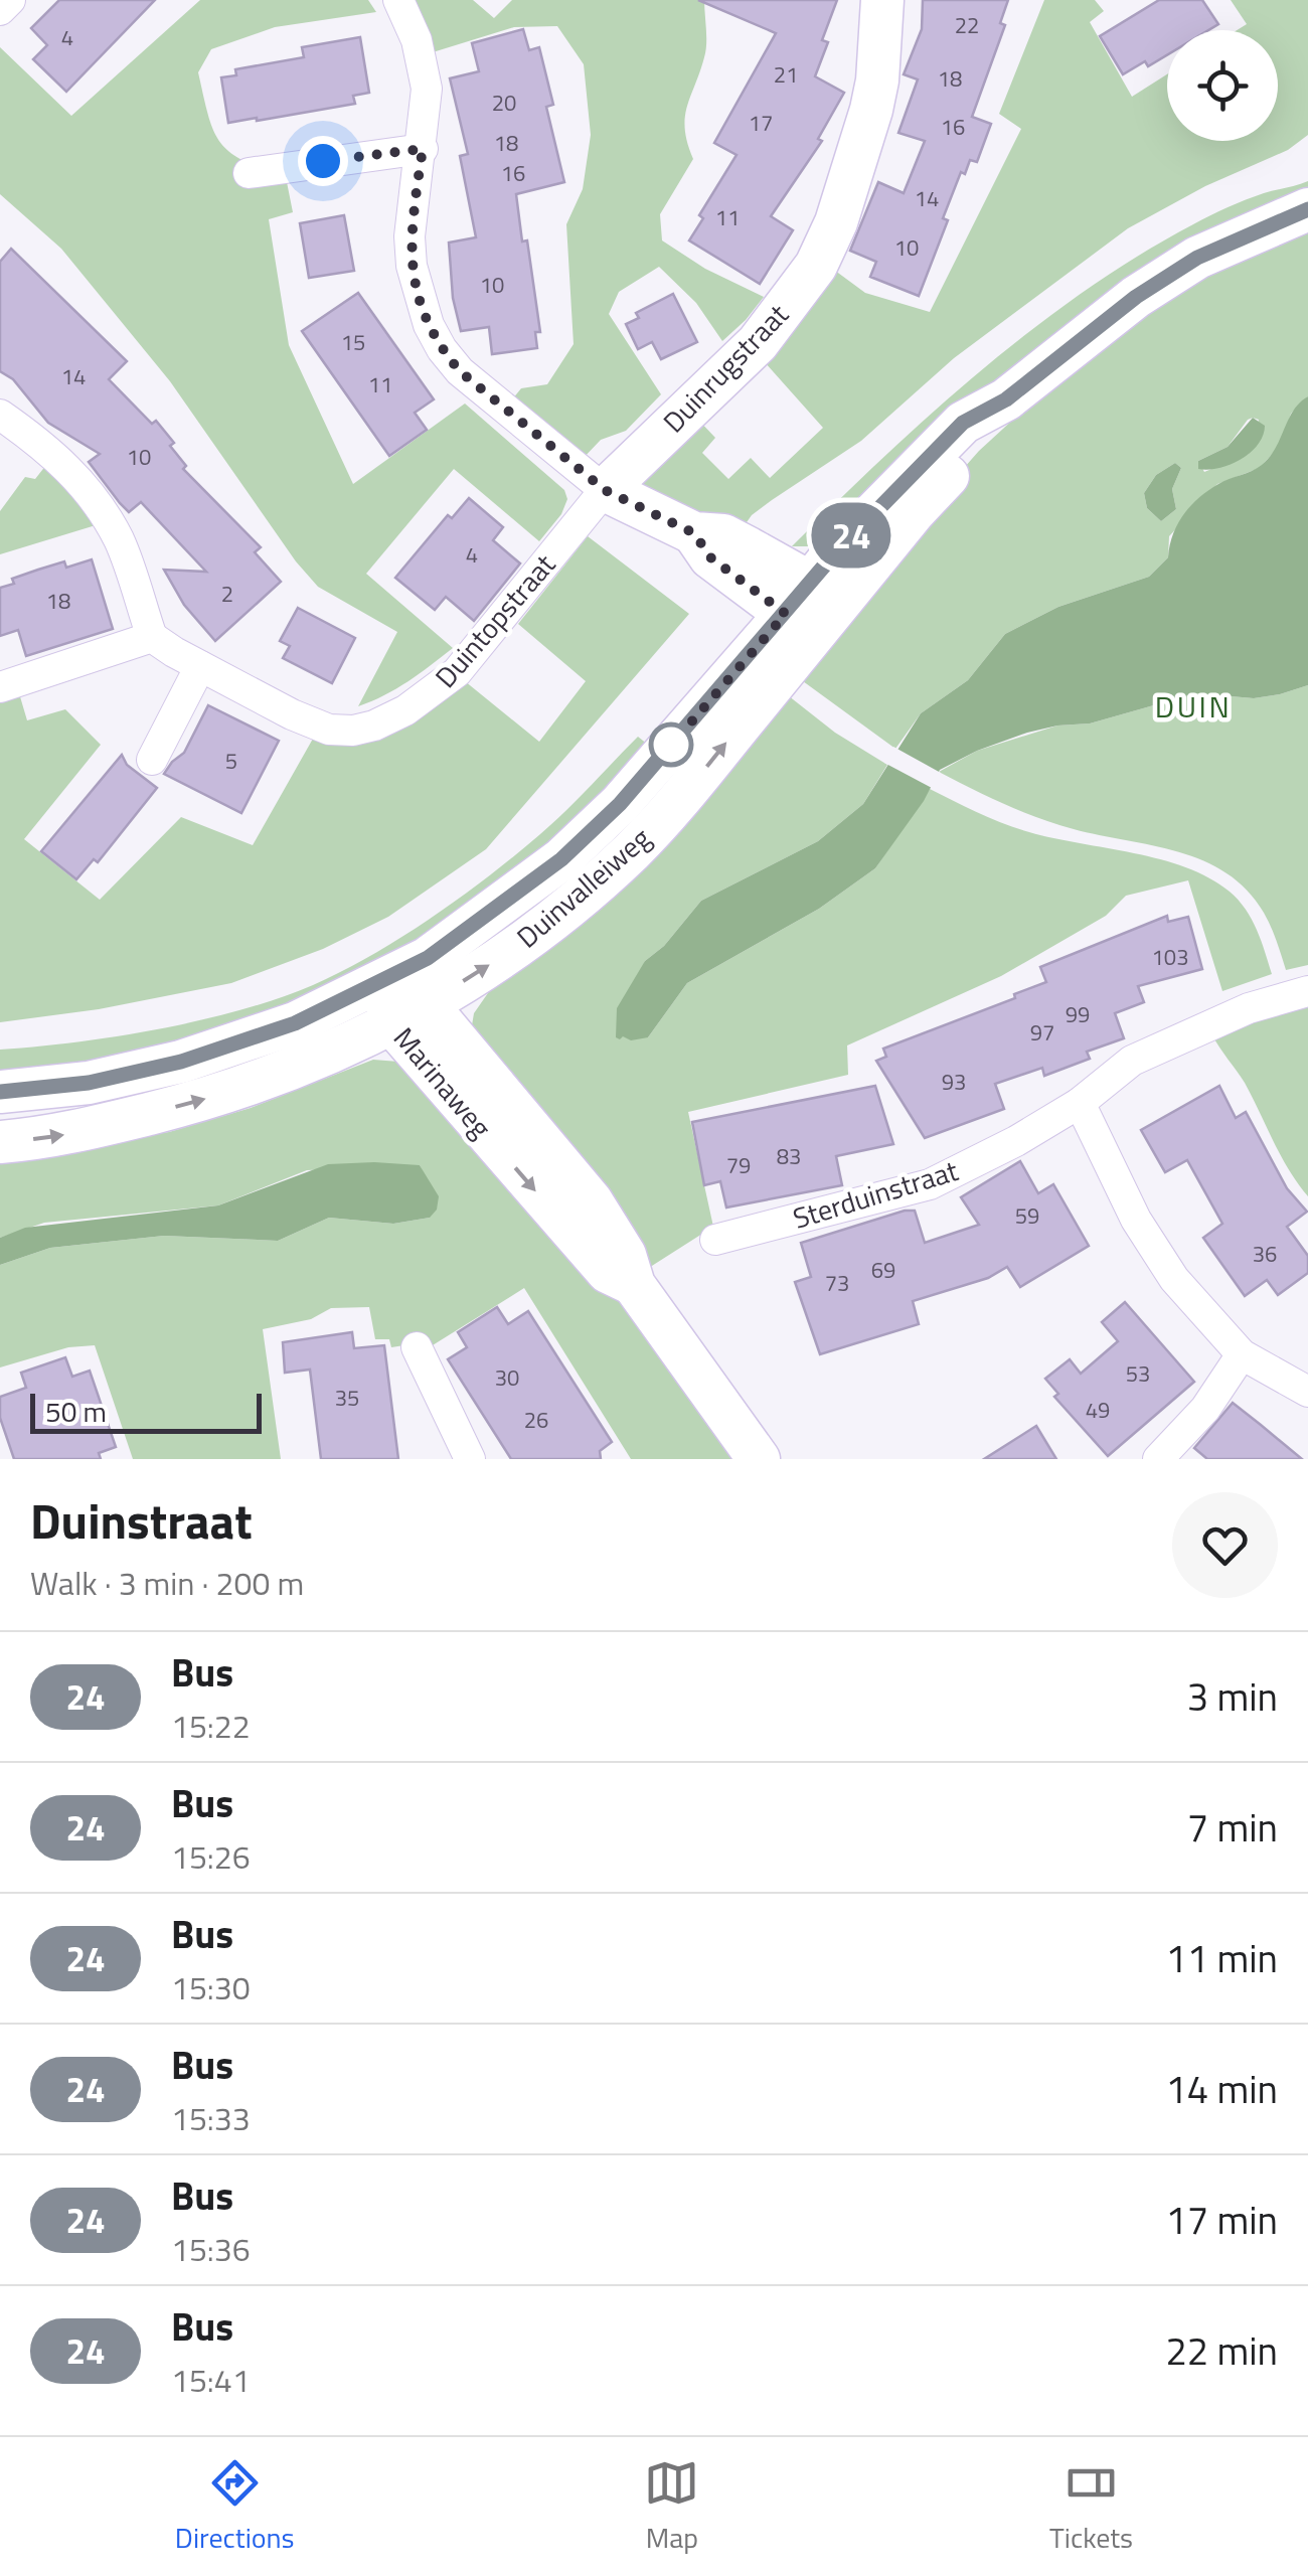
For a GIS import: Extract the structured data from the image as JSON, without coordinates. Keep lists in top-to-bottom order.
{
  "streets": {
    "street": [
      "Duinrugstraat",
      "Duintopstraat",
      "Duinvalleiweg",
      "Marinaweg",
      "Sterduinstraat"
    ]
  },
  "crossings": [
    ["Duinrugstraat", "Duintopstraat"],
    ["Duinvalleiweg", "Marinaweg"]
  ],
  "districts": ["DUIN"],
  "lines": ["bus line 24"],
  "house_numbers": [
    "22",
    "4",
    "21",
    "18",
    "20",
    "17",
    "16",
    "18",
    "16",
    "14",
    "11",
    "10",
    "10",
    "15",
    "14",
    "11",
    "10",
    "4",
    "2",
    "18",
    "5",
    "103",
    "99",
    "97",
    "93",
    "83",
    "79",
    "59",
    "36",
    "69",
    "73",
    "53",
    "30",
    "35",
    "49",
    "26"
  ],
  "scale_bar": "50 m",
  "page": {
    "on_map": "24",
    "scale": "50 m",
    "heading": ["Duinstraat", "Walk · 3 min · 200 m"],
    "list": [
      {
        "mark": "24",
        "name": "Bus",
        "note": "15:22",
        "value": "3 min"
      },
      {
        "mark": "24",
        "name": "Bus",
        "note": "15:26",
        "value": "7 min"
      },
      {
        "mark": "24",
        "name": "Bus",
        "note": "15:30",
        "value": "11 min"
      },
      {
        "mark": "24",
        "name": "Bus",
        "note": "15:33",
        "value": "14 min"
      },
      {
        "mark": "24",
        "name": "Bus",
        "note": "15:36",
        "value": "17 min"
      },
      {
        "mark": "24",
        "name": "Bus",
        "note": "15:41",
        "value": "22 min"
      }
    ],
    "tabs": ["Directions", "Map", "Tickets"]
  }
}
